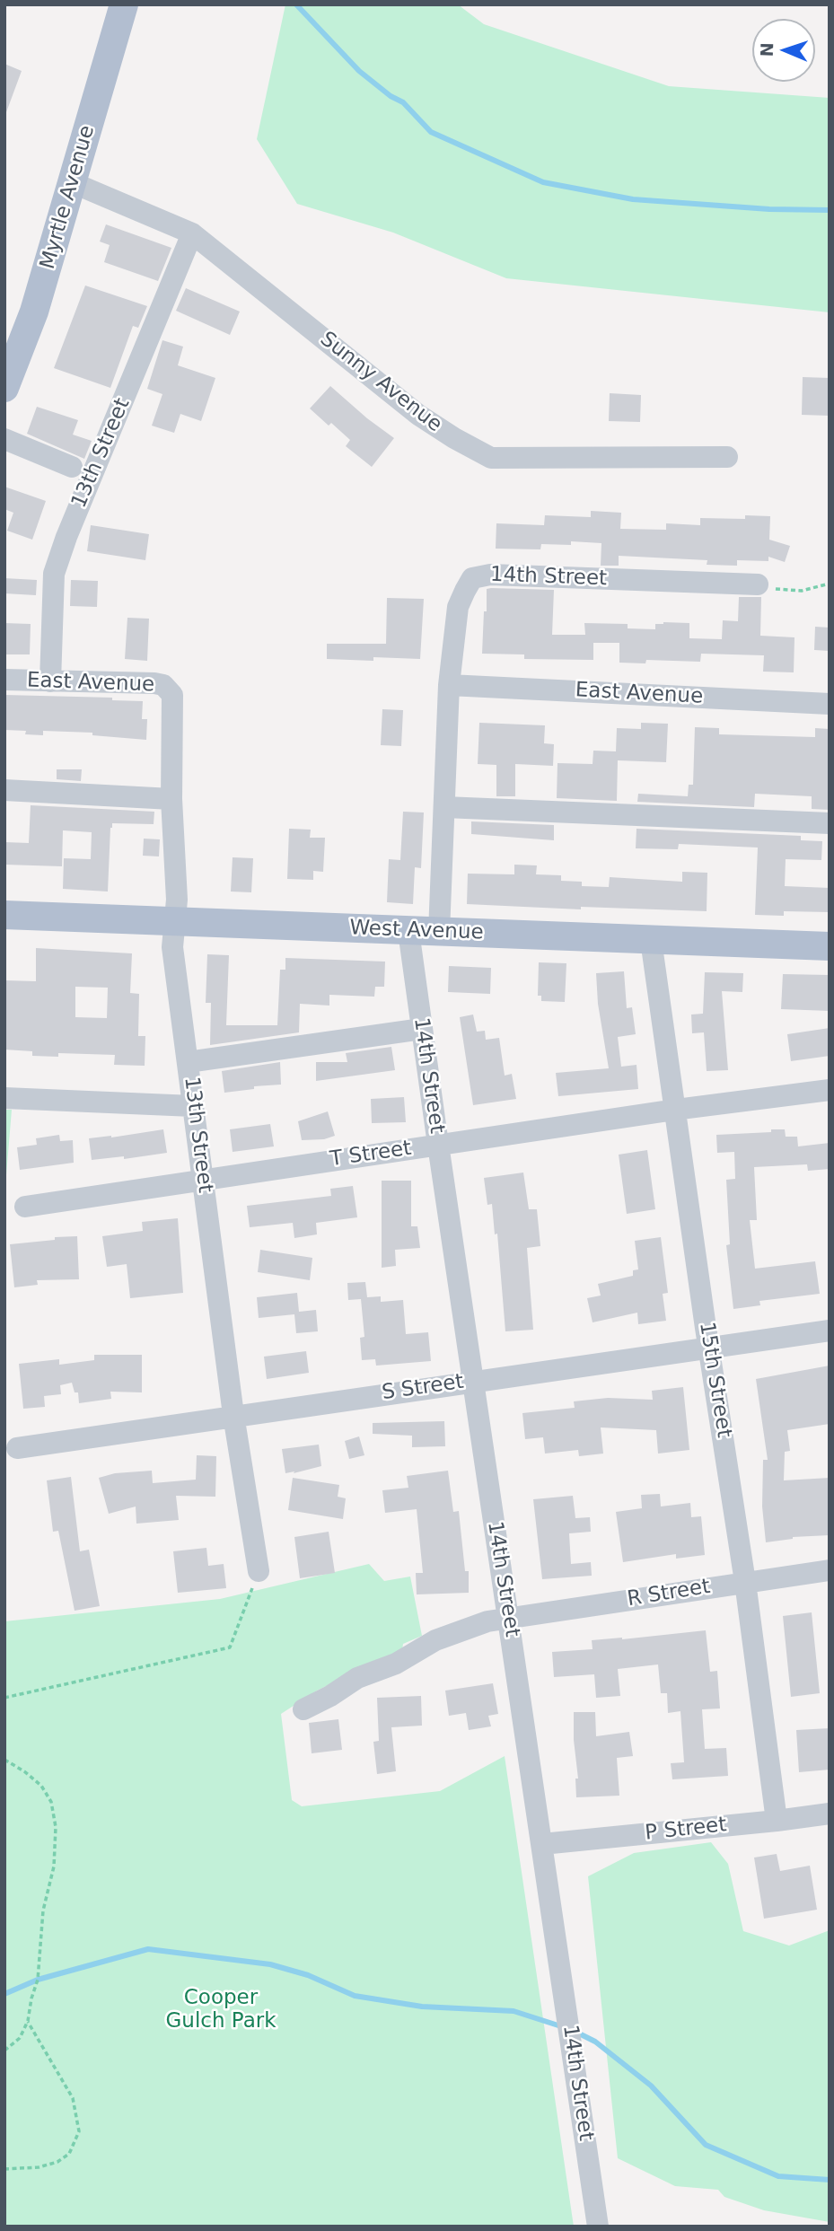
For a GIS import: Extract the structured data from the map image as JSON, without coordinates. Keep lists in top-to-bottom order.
{
  "streets": {
    "main road": ["Myrtle Avenue", "West Avenue"],
    "street": [
      "Sunny Avenue",
      "13th Street",
      "14th Street",
      "East Avenue",
      "T Street",
      "15th Street",
      "S Street",
      "R Street",
      "P Street"
    ]
  },
  "crossings": [
    ["Myrtle Avenue", "Sunny Avenue"],
    ["Sunny Avenue", "13th Street"],
    ["13th Street", "East Avenue"],
    ["13th Street", "West Avenue"],
    ["13th Street", "T Street"],
    ["13th Street", "S Street"],
    ["14th Street", "East Avenue"],
    ["14th Street", "West Avenue"],
    ["14th Street", "T Street"],
    ["14th Street", "S Street"],
    ["14th Street", "R Street"],
    ["14th Street", "P Street"],
    ["West Avenue", "15th Street"],
    ["T Street", "15th Street"],
    ["15th Street", "S Street"],
    ["15th Street", "R Street"],
    ["15th Street", "P Street"]
  ],
  "parks": ["Cooper Gulch Park"],
  "north": "left"
}
